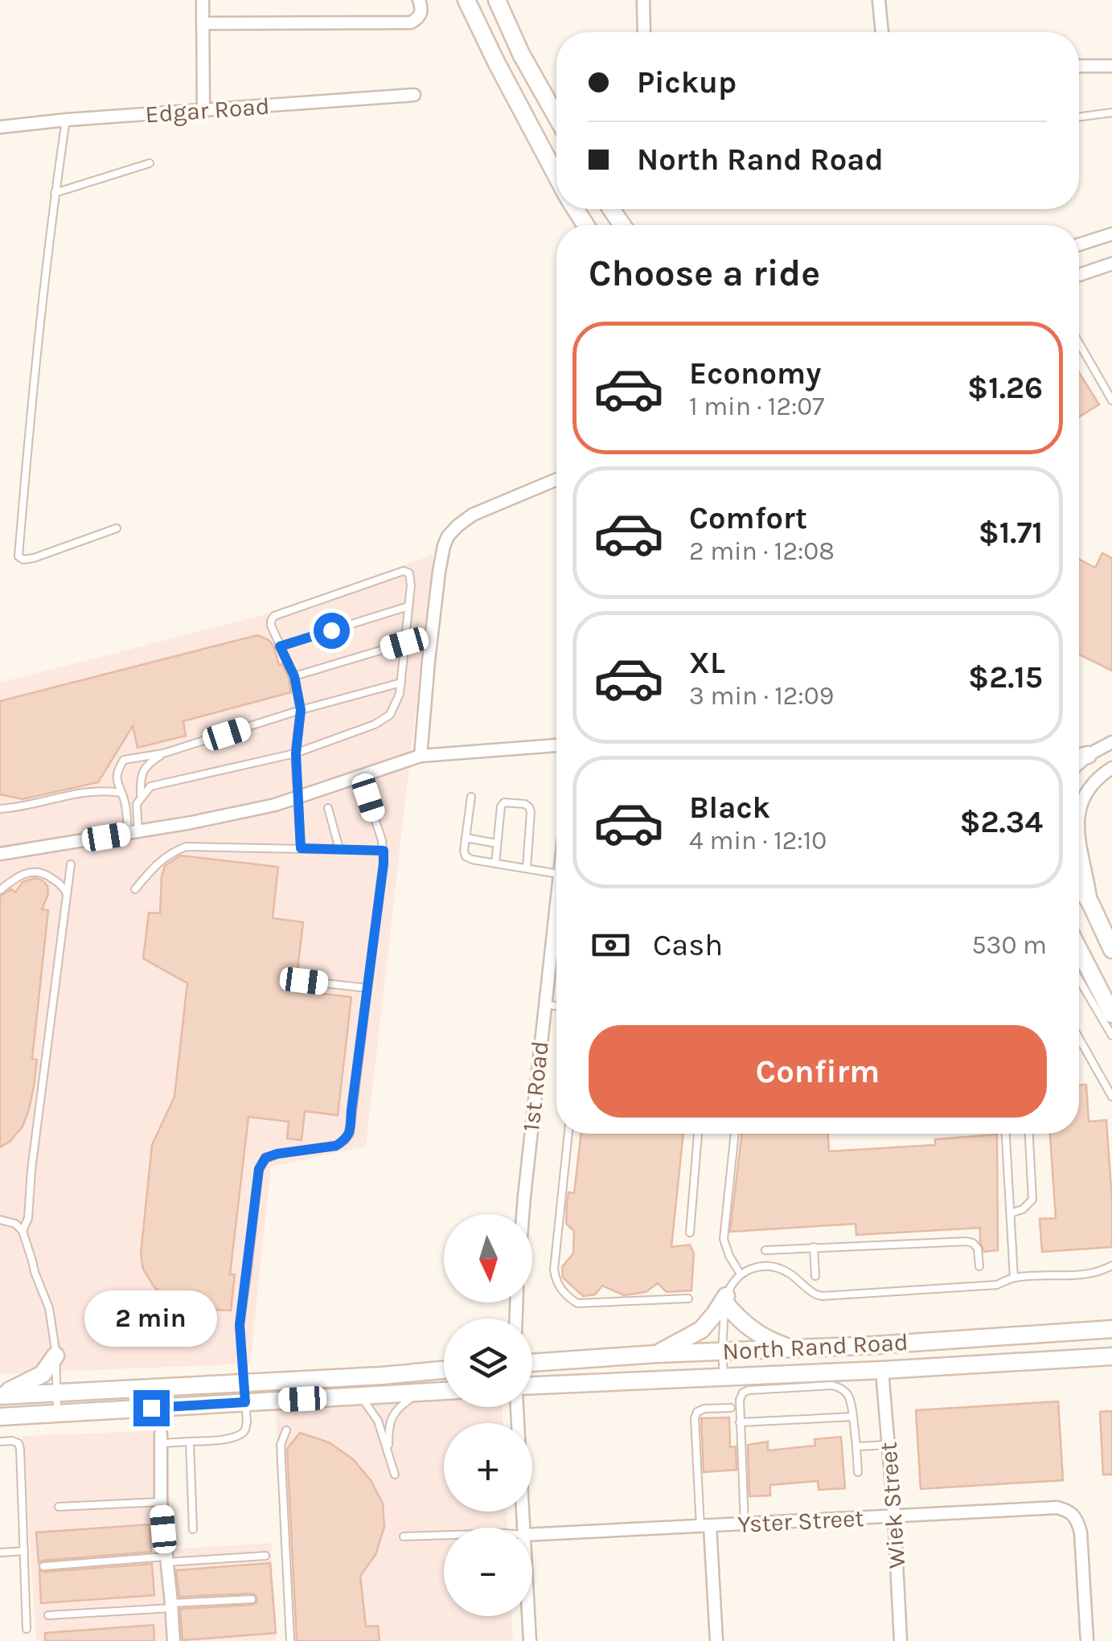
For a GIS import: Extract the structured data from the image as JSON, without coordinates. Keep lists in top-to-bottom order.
{
  "streets": {
    "main road": ["North Rand Road"],
    "street": [
      "Edgar Road",
      "1st Road",
      "Wiek Street",
      "Yster Street"
    ]
  },
  "crossings": [
    ["North Rand Road", "Wiek Street"],
    ["Wiek Street", "Yster Street"]
  ],
  "north": "bottom",
  "page": {
    "banner": ["Pickup", "North Rand Road"],
    "heading": "Choose a ride",
    "list": [
      {
        "name": "Economy",
        "note": "1 min · 12:07",
        "value": "$1.26"
      },
      {
        "name": "Comfort",
        "note": "2 min · 12:08",
        "value": "$1.71"
      },
      {
        "name": "XL",
        "note": "3 min · 12:09",
        "value": "$2.15"
      },
      {
        "name": "Black",
        "note": "4 min · 12:10",
        "value": "$2.34"
      }
    ],
    "pay": ["Cash", "530 m"],
    "buttons": "Confirm",
    "map_buttons": ["+", "−"],
    "bubble": "2 min"
  }
}
